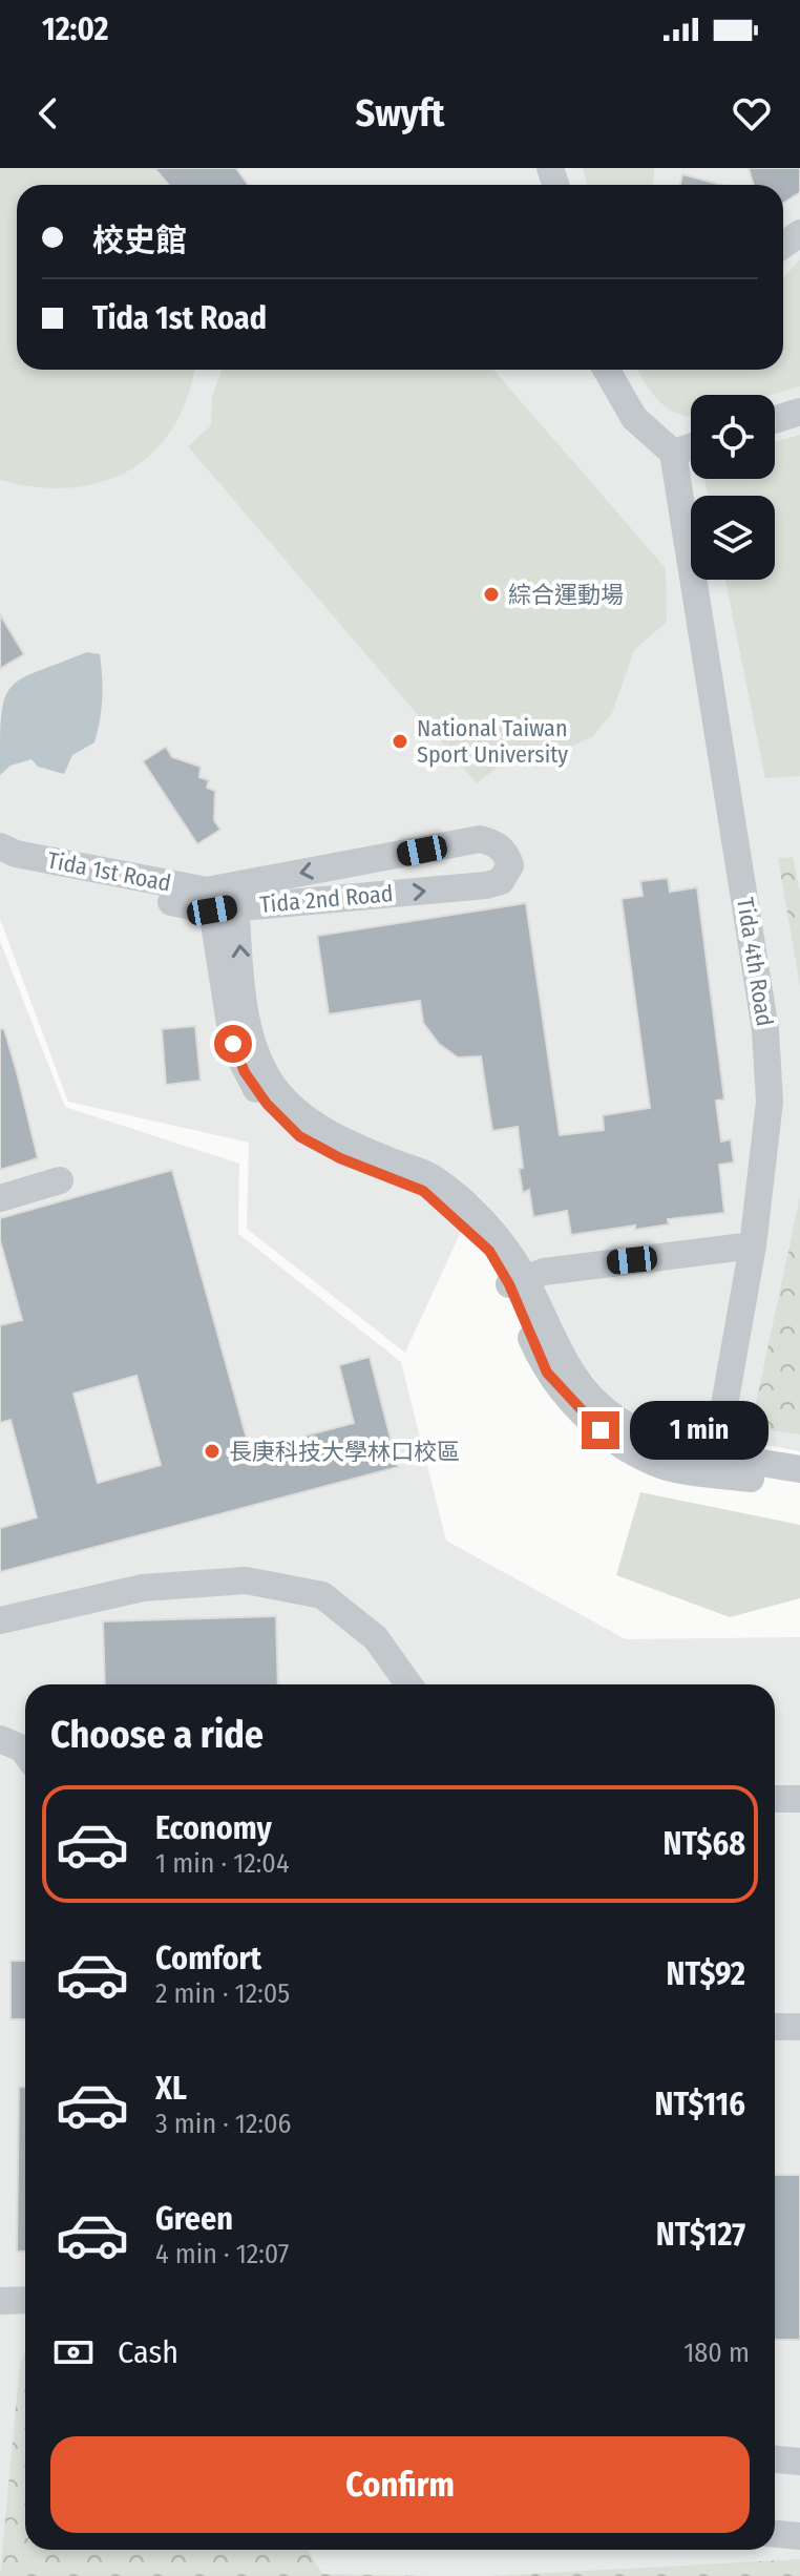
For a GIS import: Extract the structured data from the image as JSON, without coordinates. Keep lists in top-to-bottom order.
{
  "streets": {
    "street": ["Tida 1st Road", "Tida 2nd Road", "Tida 4th Road"]
  },
  "crossings": [
    ["Tida 1st Road", "Tida 2nd Road"]
  ],
  "places": ["綜合運動場", "National Taiwan Sport University", "長庚科技大學林口校區"],
  "page": {
    "status": "12:02",
    "header": "Swyft",
    "banner": ["校史館", "Tida 1st Road"],
    "bubble": "1 min",
    "heading": "Choose a ride",
    "list": [
      {
        "name": "Economy",
        "note": "1 min · 12:04",
        "value": "NT$68"
      },
      {
        "name": "Comfort",
        "note": "2 min · 12:05",
        "value": "NT$92"
      },
      {
        "name": "XL",
        "note": "3 min · 12:06",
        "value": "NT$116"
      },
      {
        "name": "Green",
        "note": "4 min · 12:07",
        "value": "NT$127"
      }
    ],
    "pay": ["Cash", "180 m"],
    "buttons": "Confirm"
  }
}
